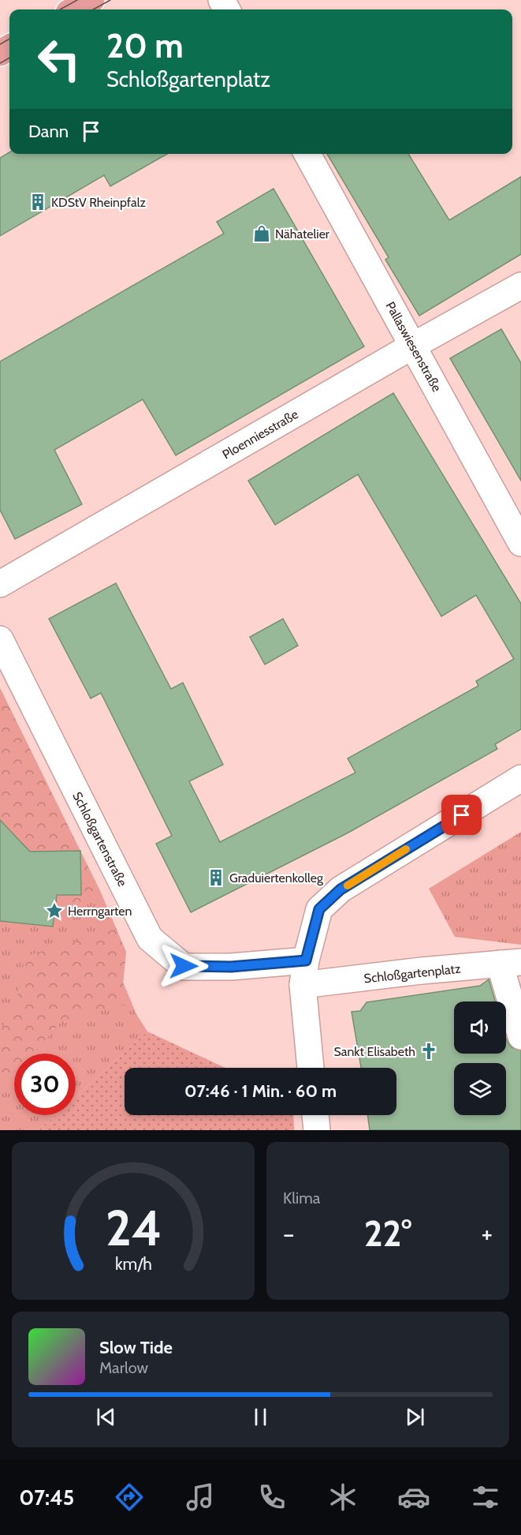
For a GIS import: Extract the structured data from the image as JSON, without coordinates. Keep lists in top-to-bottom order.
{
  "streets": {
    "street": [
      "Pallaswiesenstraße",
      "Ploenniesstraße",
      "Schloßgartenstraße",
      "Schloßgartenplatz"
    ]
  },
  "crossings": [
    ["Pallaswiesenstraße", "Ploenniesstraße"],
    ["Schloßgartenstraße", "Schloßgartenplatz"]
  ],
  "places": {
    "building": ["KDStV Rheinpfalz", "Graduiertenkolleg"],
    "shop": ["Nähatelier"],
    "place": ["Herrngarten"],
    "church": ["Sankt Elisabeth"]
  },
  "page": {
    "turn": ["20 m", "Schloßgartenplatz"],
    "then": "Dann",
    "limit": "30",
    "trip": "07:46 · 1 Min. · 60 m",
    "tile": "Klima",
    "heat": ["−", "22°", "+"],
    "song": ["Slow Tide", "Marlow"],
    "tabs": "07:45",
    "gauge": ["24", "km/h"]
  }
}
